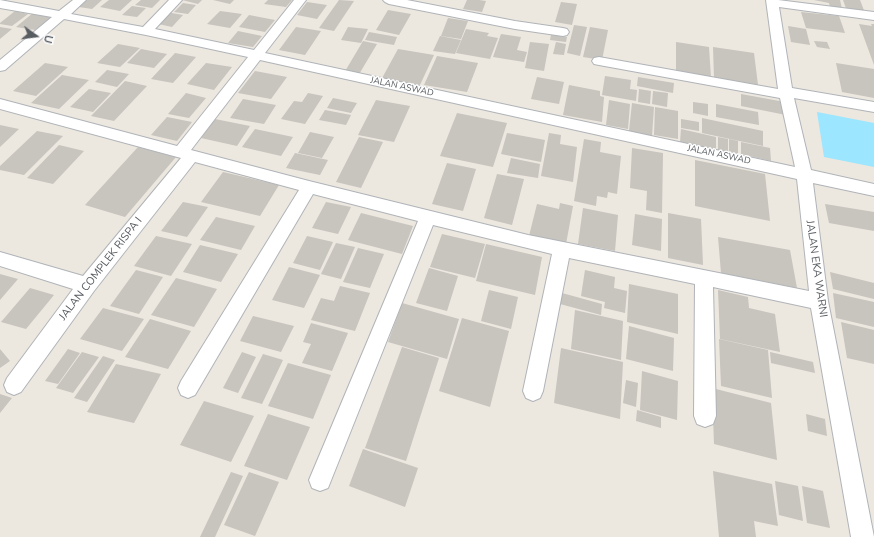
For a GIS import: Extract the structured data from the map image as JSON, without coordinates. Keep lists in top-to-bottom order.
{
  "streets": {
    "street": ["JALAN ASWAD", "JALAN COMPLEK RISPA I", "JALAN EKA WARNI"]
  },
  "crossings": [
    ["JALAN ASWAD", "JALAN COMPLEK RISPA I"],
    ["JALAN ASWAD", "JALAN EKA WARNI"]
  ],
  "north": "right"
}
